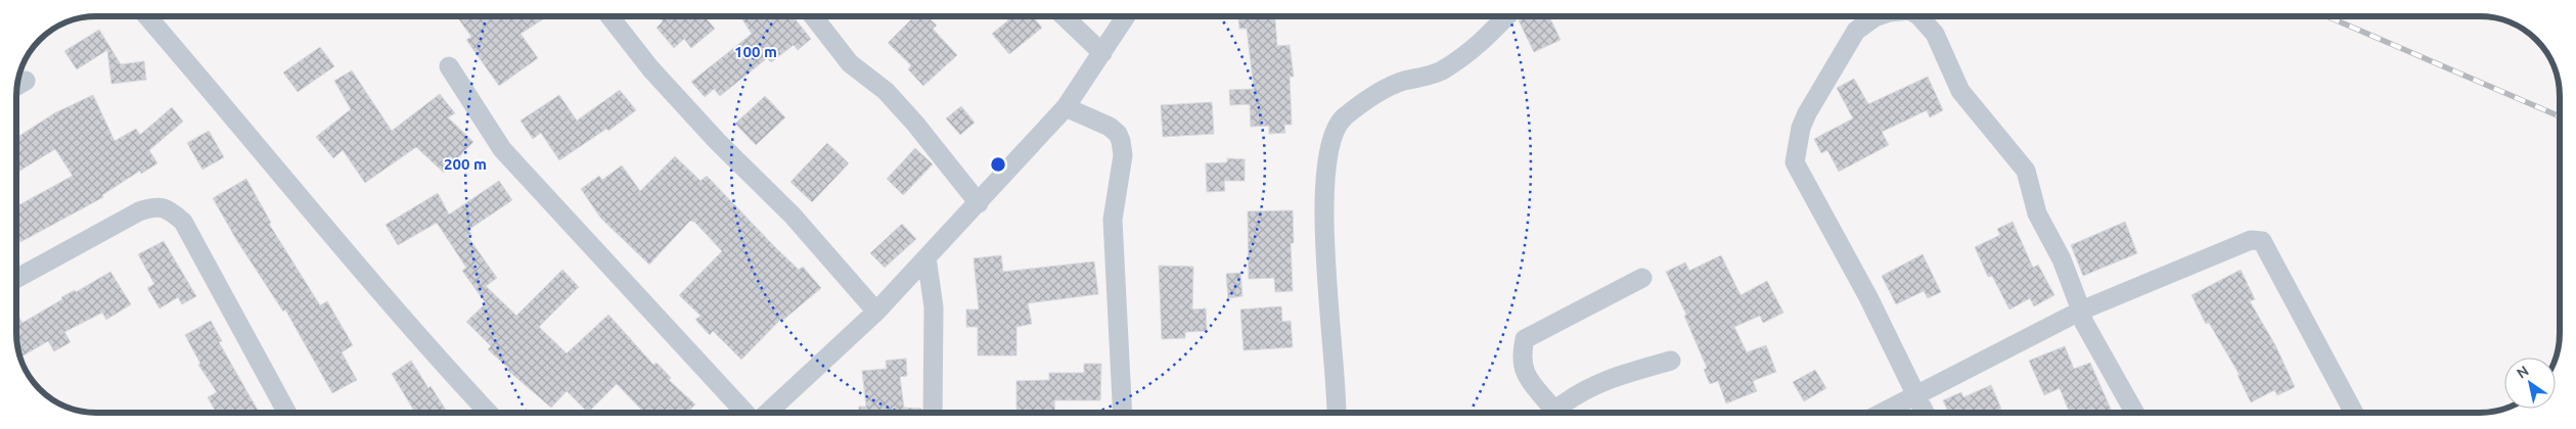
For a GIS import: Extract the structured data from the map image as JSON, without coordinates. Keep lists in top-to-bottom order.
{
  "north": "top left",
  "rings": ["100 m", "200 m"]
}
